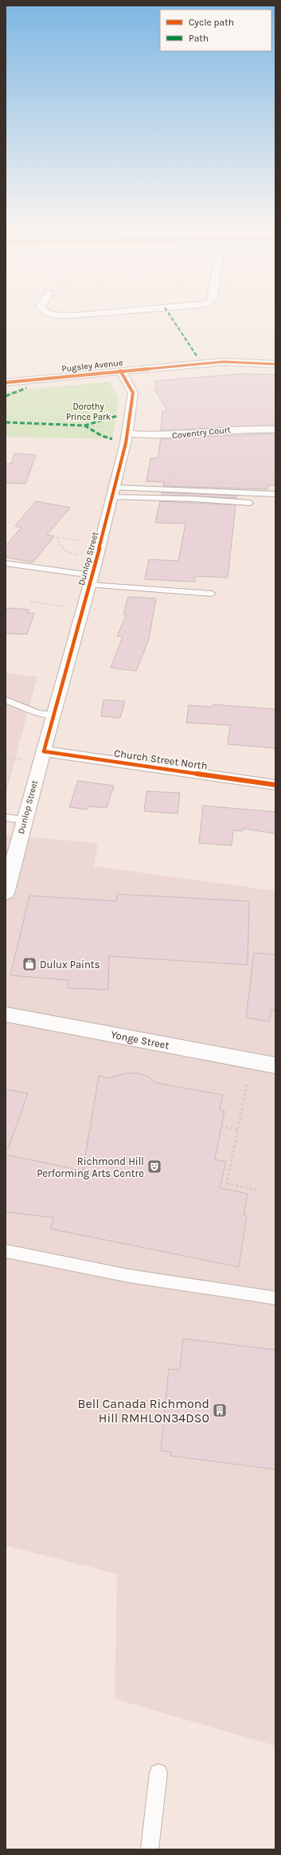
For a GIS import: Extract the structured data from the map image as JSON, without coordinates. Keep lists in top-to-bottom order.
{
  "streets": {
    "street": [
      "Pugsley Avenue",
      "Coventry Court",
      "Dunlop Street",
      "Church Street North",
      "Yonge Street"
    ]
  },
  "crossings": [
    ["Pugsley Avenue", "Dunlop Street"],
    ["Coventry Court", "Dunlop Street"],
    ["Dunlop Street", "Church Street North"]
  ],
  "parks": ["Dorothy Prince Park"],
  "places": {
    "shop": ["Dulux Paints"],
    "theatre": ["Richmond Hill Performing Arts Centre"],
    "building": ["Bell Canada Richmond Hill RMHLON34DS0"]
  },
  "legend": ["Cycle path", "Path"]
}
